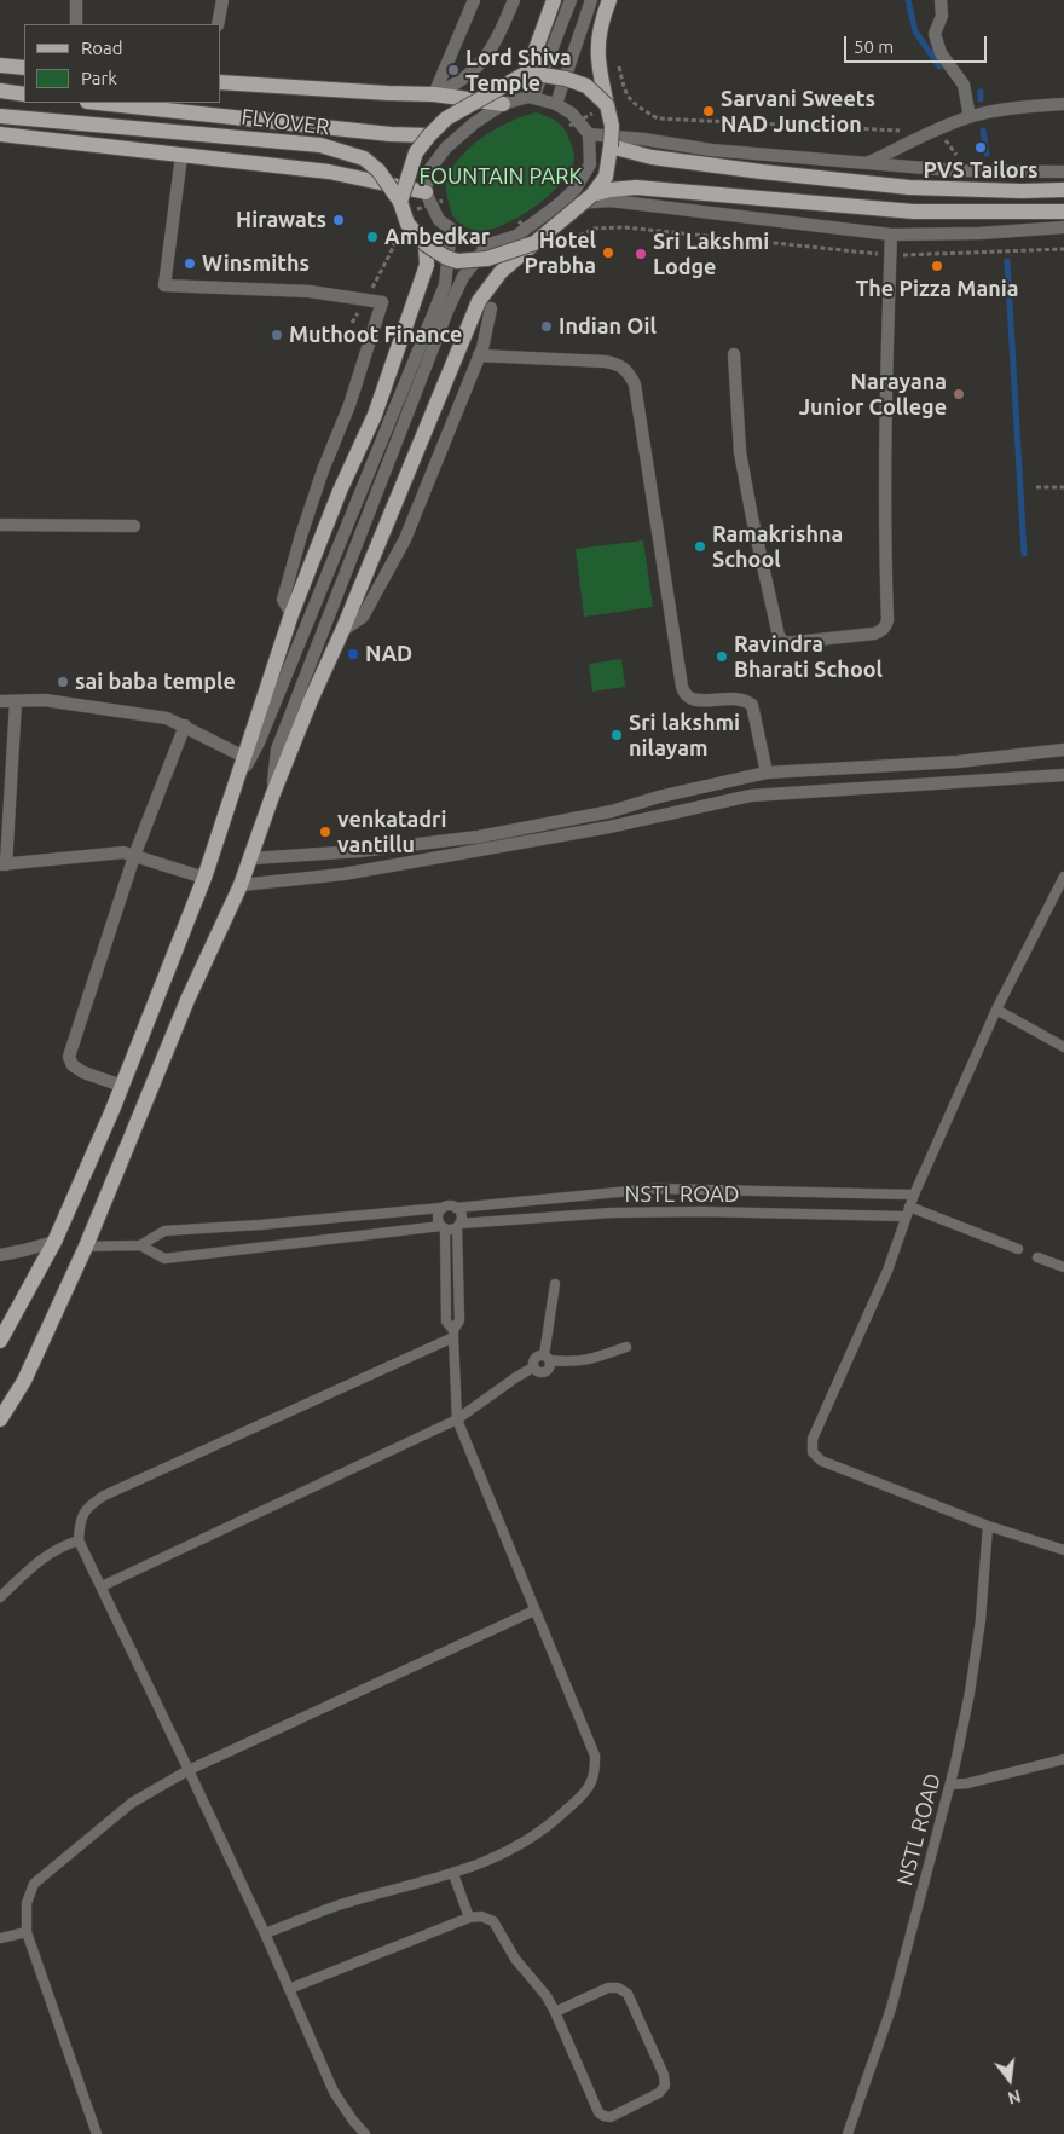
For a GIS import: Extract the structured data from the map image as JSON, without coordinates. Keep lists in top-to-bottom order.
{
  "streets": {
    "main road": ["FLYOVER"],
    "lane": ["NSTL ROAD"]
  },
  "parks": ["FOUNTAIN PARK"],
  "places": [
    "Lord Shiva Temple",
    "Sarvani Sweets NAD Junction",
    "PVS Tailors",
    "Hirawats",
    "Ambedkar",
    "Hotel Prabha",
    "Sri Lakshmi Lodge",
    "Winsmiths",
    "The Pizza Mania",
    "Indian Oil",
    "Muthoot Finance",
    "Narayana Junior College",
    "Ramakrishna School",
    "NAD",
    "Ravindra Bharati School",
    "sai baba temple",
    "Sri lakshmi nilayam",
    "venkatadri vantillu"
  ],
  "legend": ["Road", "Park"],
  "scale_bar": "50 m",
  "north": "bottom"
}
